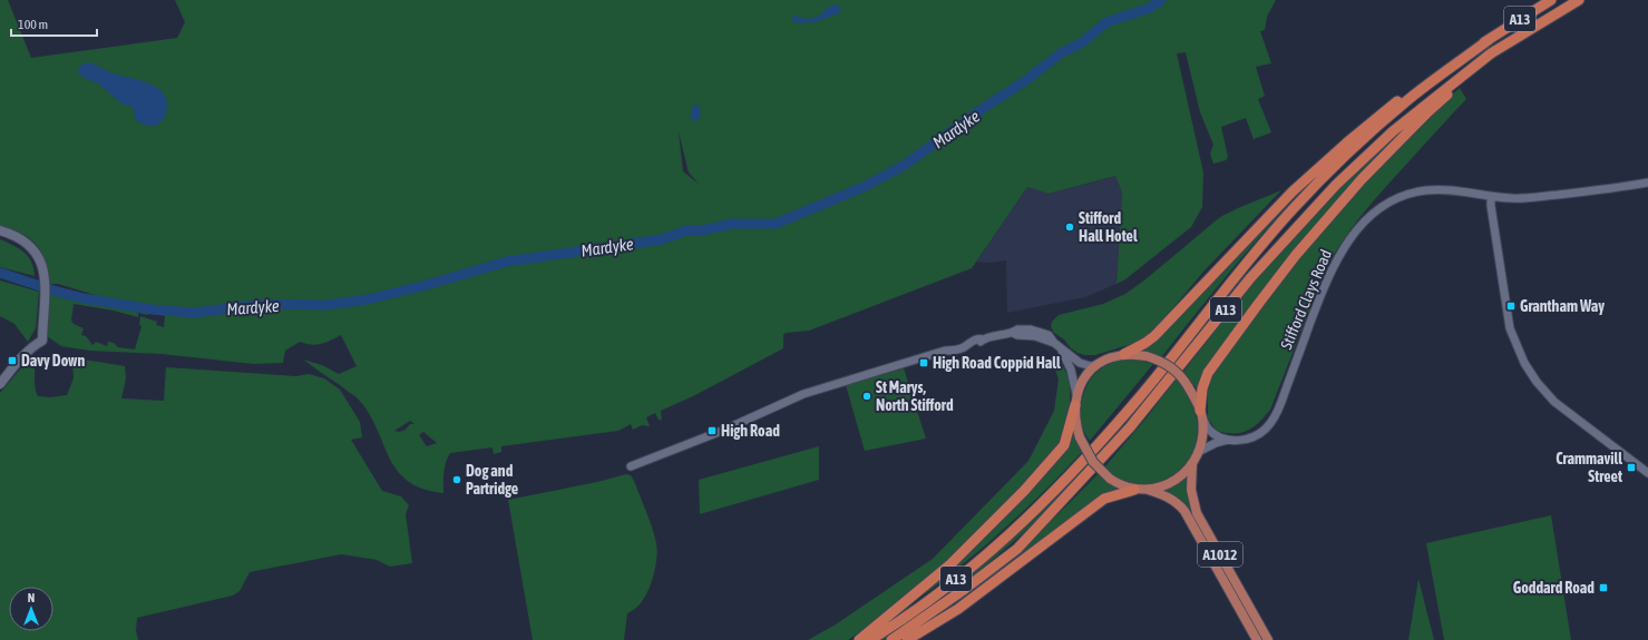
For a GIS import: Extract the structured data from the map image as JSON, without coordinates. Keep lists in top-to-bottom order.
{
  "streets": {
    "highway": ["A13"],
    "main road": ["A1012"],
    "street": ["Stifford Clays Road"]
  },
  "crossings": [
    ["A13", "Stifford Clays Road"],
    ["A13", "A1012"],
    ["Stifford Clays Road", "A1012"]
  ],
  "water": ["Mardyke"],
  "places": {
    "other": ["Stifford Hall Hotel", "St Marys, North Stifford", "Dog and Partridge"],
    "transit": [
      "Grantham Way",
      "Davy Down",
      "High Road Coppid Hall",
      "High Road",
      "Crammavill Street",
      "Goddard Road"
    ]
  },
  "scale_bar": "100 m",
  "north": "top"
}
